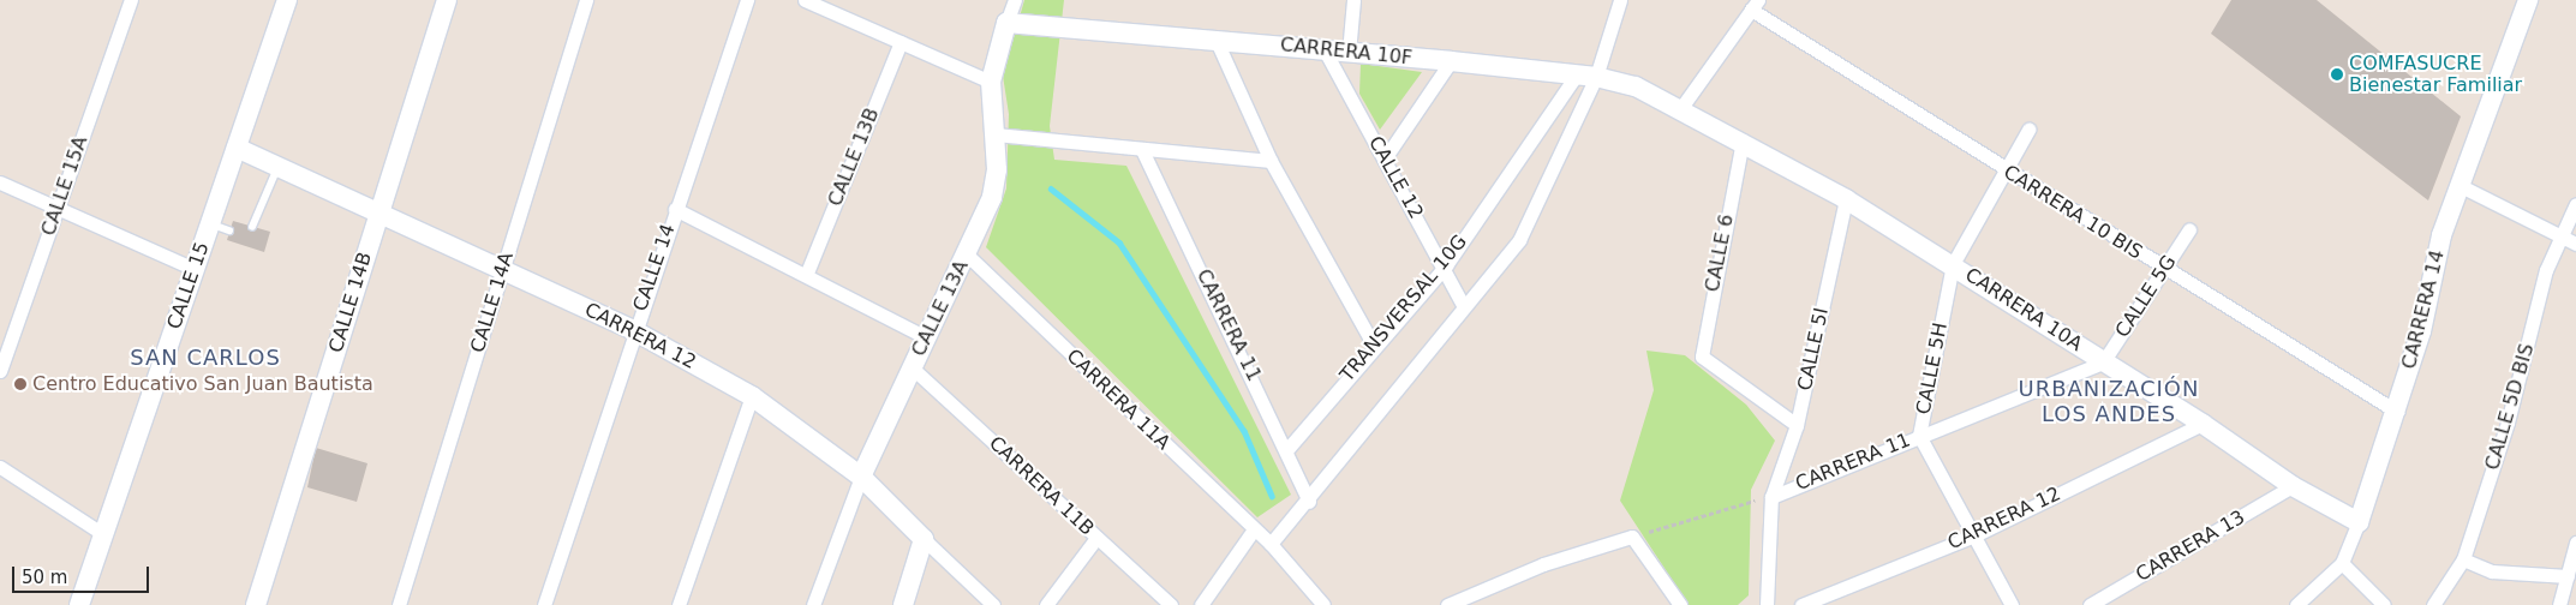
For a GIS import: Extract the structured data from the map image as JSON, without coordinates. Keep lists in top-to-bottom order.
{
  "streets": {
    "street": [
      "CARRERA 10F",
      "CALLE 13B",
      "CALLE 12",
      "CALLE 15A",
      "CARRERA 10 BIS",
      "CALLE 6",
      "CALLE 14",
      "CALLE 15",
      "CALLE 5G",
      "CALLE 14B",
      "CALLE 14A",
      "CALLE 13A",
      "TRANSVERSAL 10G",
      "CARRERA 10A",
      "CARRERA 14",
      "CARRERA 11",
      "CARRERA 12",
      "CALLE 5I",
      "CALLE 5H",
      "CARRERA 11A",
      "CALLE 5D BIS",
      "CARRERA 11B",
      "CARRERA 13"
    ]
  },
  "crossings": [
    ["CARRERA 10F", "CALLE 12"],
    ["CARRERA 10F", "CALLE 13A"],
    ["CARRERA 10F", "TRANSVERSAL 10G"],
    ["CARRERA 10F", "CARRERA 10A"],
    ["CALLE 12", "TRANSVERSAL 10G"],
    ["CARRERA 10 BIS", "CALLE 5G"],
    ["CARRERA 10 BIS", "CARRERA 14"],
    ["CARRERA 10 BIS", "CALLE 5H"],
    ["CALLE 6", "CARRERA 10A"],
    ["CALLE 6", "CALLE 5I"],
    ["CALLE 14", "CARRERA 12"],
    ["CALLE 15", "CARRERA 12"],
    ["CALLE 5G", "CARRERA 10A"],
    ["CALLE 5G", "CARRERA 11"],
    ["CALLE 14B", "CARRERA 12"],
    ["CALLE 14A", "CARRERA 12"],
    ["CALLE 13A", "CARRERA 12"],
    ["CALLE 13A", "CARRERA 11A"],
    ["CALLE 13A", "CARRERA 11B"],
    ["TRANSVERSAL 10G", "CARRERA 11"],
    ["CARRERA 10A", "CARRERA 14"],
    ["CARRERA 10A", "CARRERA 11"],
    ["CARRERA 10A", "CARRERA 12"],
    ["CARRERA 10A", "CALLE 5I"],
    ["CARRERA 10A", "CALLE 5H"],
    ["CARRERA 10A", "CARRERA 13"],
    ["CARRERA 11", "CALLE 5I"],
    ["CARRERA 11", "CALLE 5H"],
    ["CARRERA 12", "CALLE 5H"]
  ],
  "districts": ["SAN CARLOS", "URBANIZACIÓN LOS ANDES"],
  "places": ["COMFASUCRE Bienestar Familiar", "Centro Educativo San Juan Bautista"],
  "scale_bar": "50 m"
}
